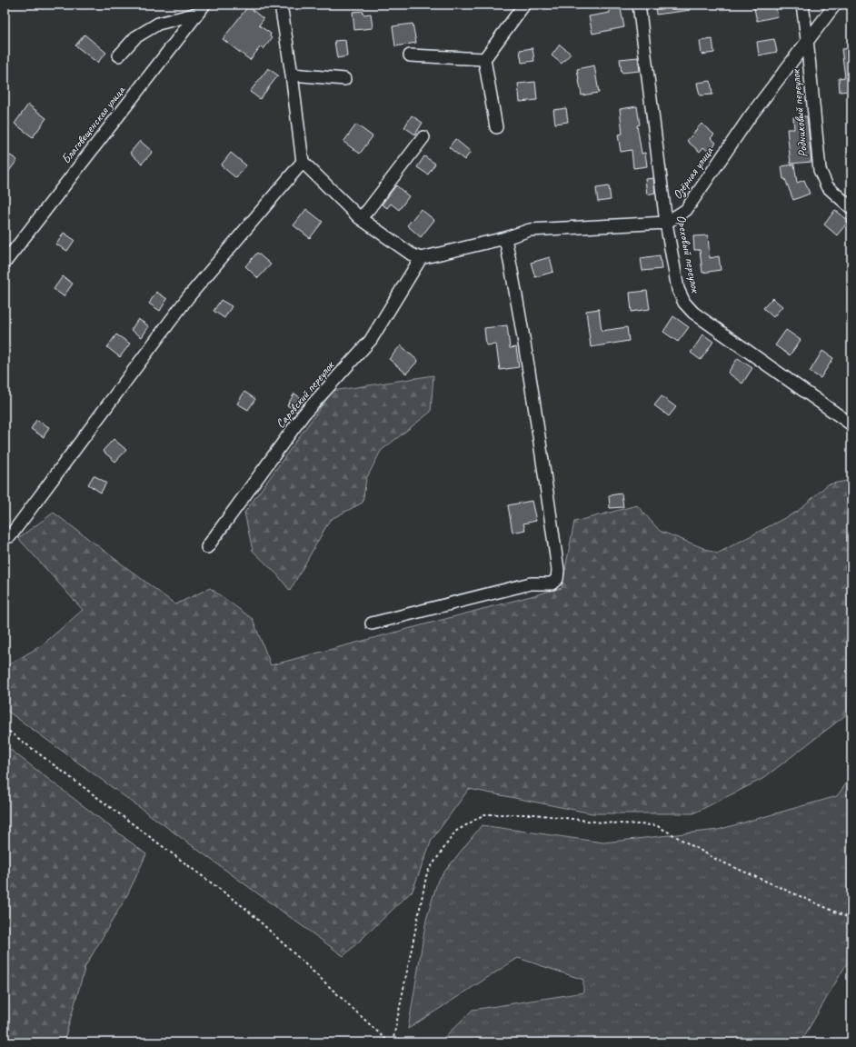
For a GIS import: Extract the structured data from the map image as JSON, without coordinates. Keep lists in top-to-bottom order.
{
  "streets": {
    "street": [
      "Родниковый переулок",
      "Благовещенская улица",
      "Озёрная улица",
      "Ореховый переулок",
      "Саровский переулок"
    ]
  },
  "crossings": [
    ["Родниковый переулок", "Озёрная улица"],
    ["Озёрная улица", "Ореховый переулок"],
    ["Озёрная улица", "Саровский переулок"]
  ]
}
